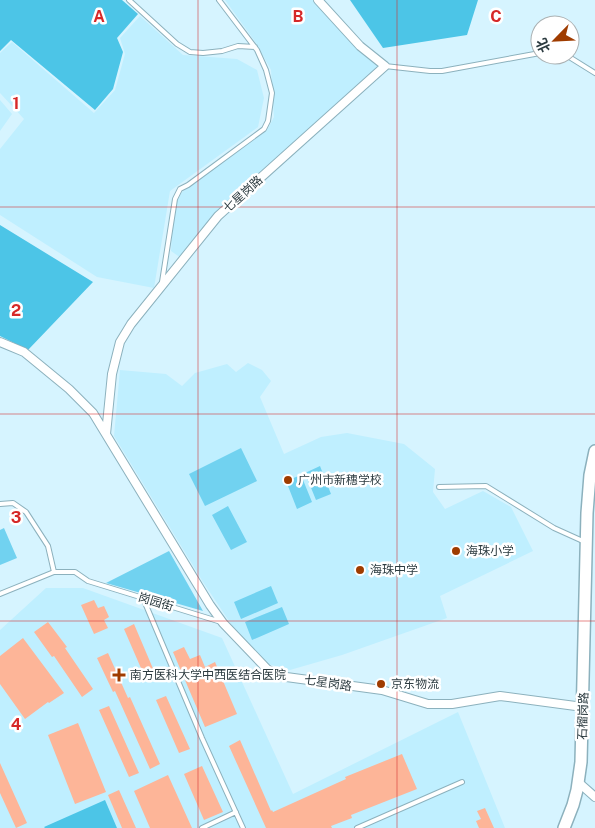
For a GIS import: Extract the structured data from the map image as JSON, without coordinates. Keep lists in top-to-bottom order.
{
  "streets": {
    "main road": ["石榴岗路"],
    "street": ["七星岗路"],
    "lane": ["岗园街"]
  },
  "crossings": [
    ["七星岗路", "岗园街"],
    ["七星岗路", "石榴岗路"]
  ],
  "places": {
    "other": [
      "广州市新穗学校",
      "海珠小学",
      "海珠中学",
      "京东物流"
    ],
    "health": ["南方医科大学中西医结合医院"]
  },
  "north": "bottom left",
  "grid": {
    "columns": ["A", "B", "C"],
    "rows": [
      "1",
      "2",
      "3",
      "4"
    ]
  }
}
